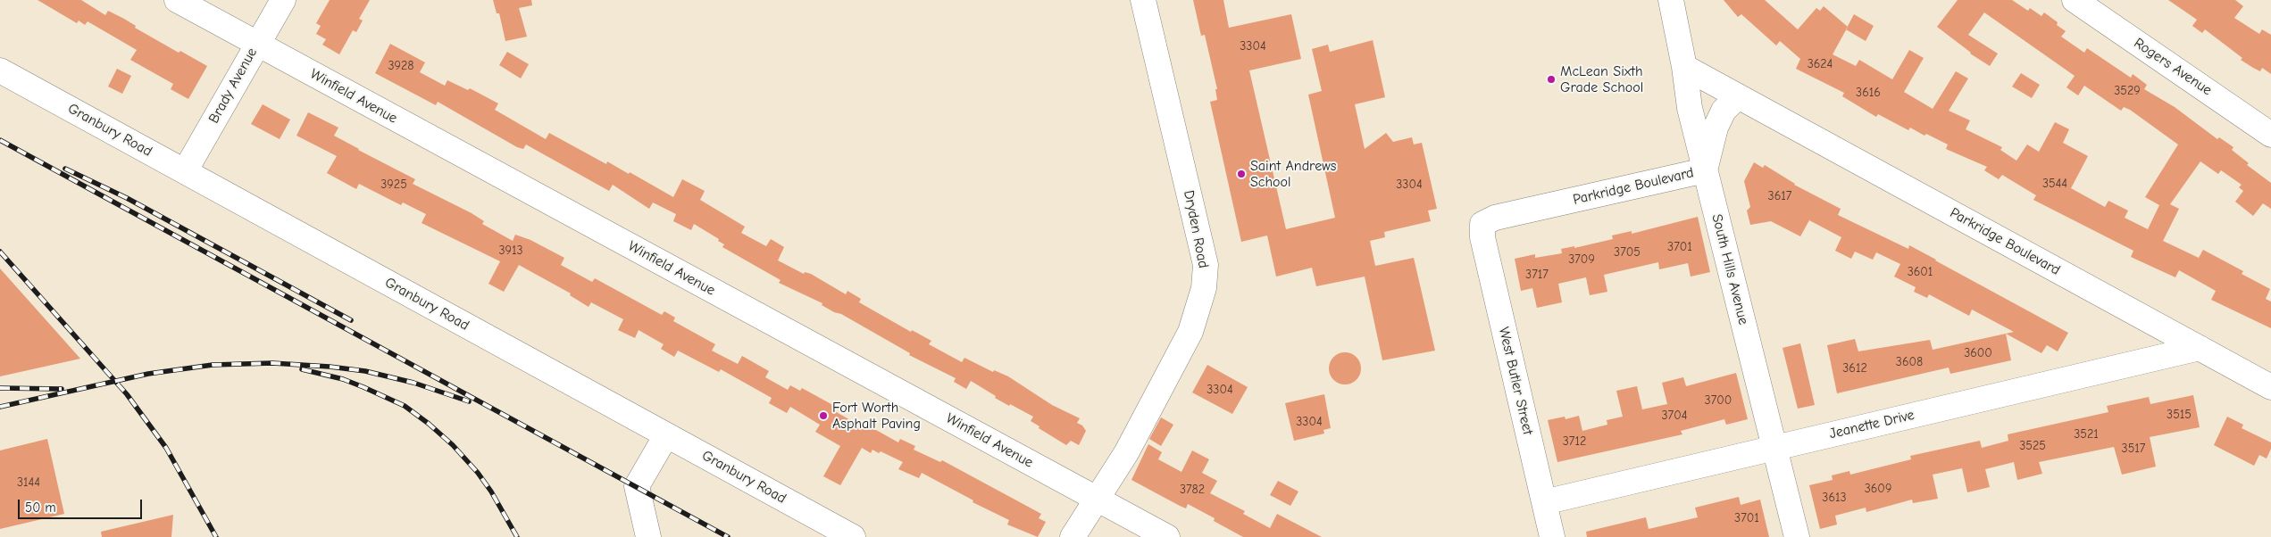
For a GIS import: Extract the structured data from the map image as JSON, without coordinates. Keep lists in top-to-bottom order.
{
  "streets": {
    "street": [
      "Rogers Avenue",
      "Brady Avenue",
      "Winfield Avenue",
      "Granbury Road",
      "Parkridge Boulevard",
      "Dryden Road",
      "South Hills Avenue",
      "West Butler Street",
      "Jeanette Drive"
    ]
  },
  "crossings": [
    ["Brady Avenue", "Winfield Avenue"],
    ["Brady Avenue", "Granbury Road"],
    ["Winfield Avenue", "Dryden Road"],
    ["Parkridge Boulevard", "South Hills Avenue"],
    ["Parkridge Boulevard", "West Butler Street"],
    ["Parkridge Boulevard", "Jeanette Drive"],
    ["South Hills Avenue", "Jeanette Drive"],
    ["West Butler Street", "Jeanette Drive"]
  ],
  "places": ["McLean Sixth Grade School", "Saint Andrews School", "Fort Worth Asphalt Paving"],
  "house_numbers": [
    "3304",
    "3624",
    "3928",
    "3529",
    "3616",
    "3544",
    "3925",
    "3304",
    "3617",
    "3701",
    "3913",
    "3705",
    "3709",
    "3601",
    "3717",
    "3600",
    "3608",
    "3612",
    "3304",
    "3700",
    "3515",
    "3704",
    "3304",
    "3521",
    "3712",
    "3525",
    "3517",
    "3144",
    "3609",
    "3782",
    "3613",
    "3701"
  ],
  "scale_bar": "50 m"
}
